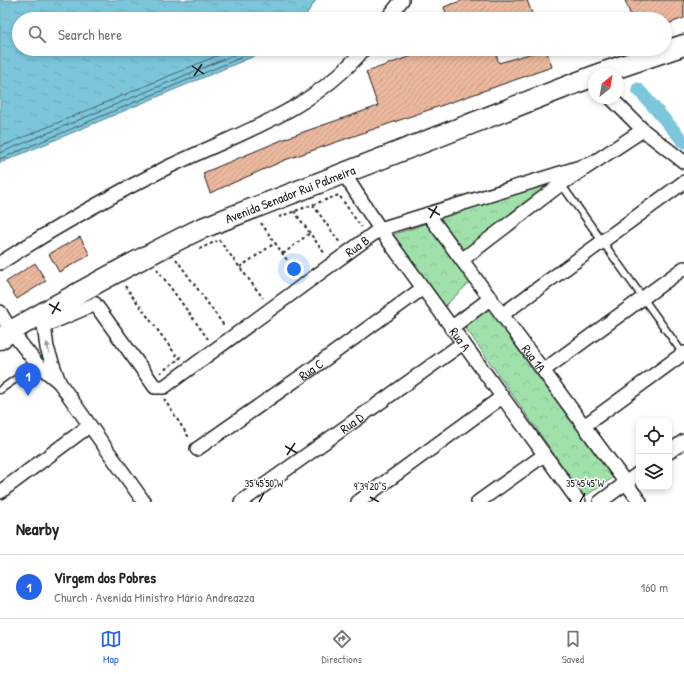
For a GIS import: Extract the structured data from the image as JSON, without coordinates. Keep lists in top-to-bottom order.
{
  "streets": {
    "main road": ["Avenida Senador Rui Palmeira"],
    "street": [
      "Rua B",
      "Rua A",
      "Rua 1A",
      "Rua C",
      "Rua D"
    ]
  },
  "crossings": [
    ["Avenida Senador Rui Palmeira", "Rua A"],
    ["Rua B", "Rua A"],
    ["Rua B", "Rua 1A"],
    ["Rua A", "Rua C"],
    ["Rua A", "Rua D"]
  ],
  "north": "top right",
  "page": {
    "search": "Search here",
    "pins": "1",
    "heading": "Nearby",
    "list": [
      {
        "mark": "1",
        "name": "Virgem dos Pobres",
        "note": "Church · Avenida Ministro Mário Andreazza",
        "value": "160 m"
      }
    ],
    "nav": ["Map", "Directions", "Saved"]
  },
  "coordinates": ["35°45'50\"W", "35°45'45\"W", "9°39'20\"S"]
}
